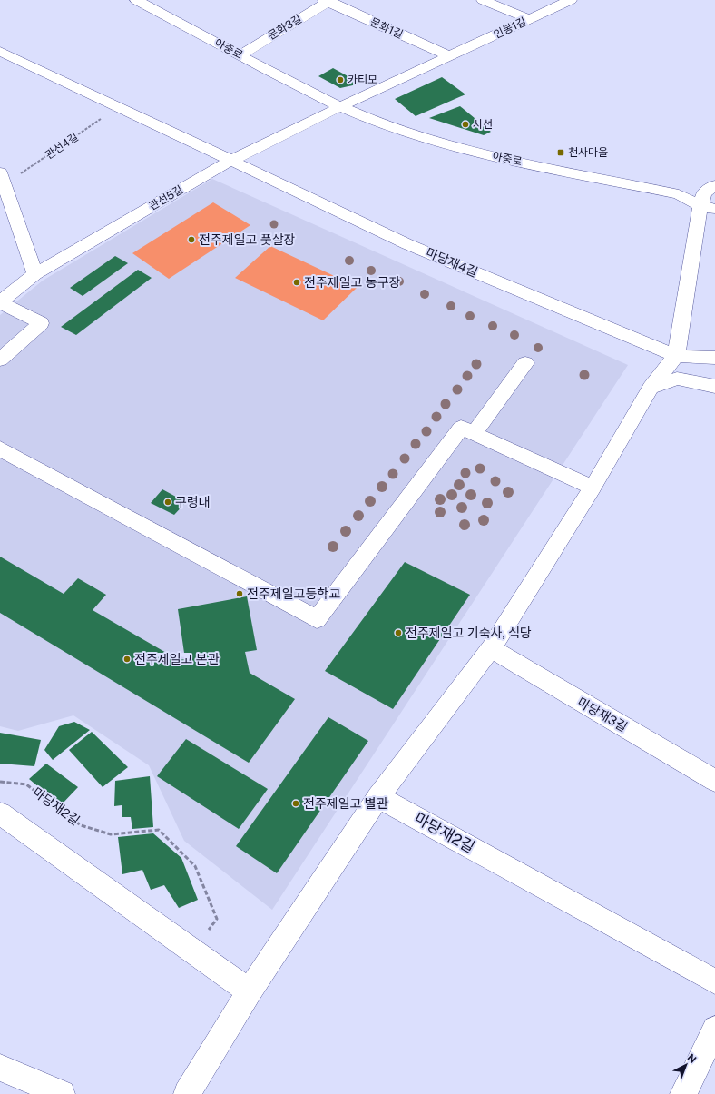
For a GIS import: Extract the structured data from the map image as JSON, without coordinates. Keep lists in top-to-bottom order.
{
  "streets": {
    "street": [
      "문화3길",
      "문화1길",
      "인봉1길",
      "아중로",
      "관선5길",
      "마당재4길",
      "마당재3길",
      "마당재2길"
    ],
    "path": ["관선4길"]
  },
  "crossings": [
    ["문화3길", "문화1길"],
    ["문화3길", "아중로"],
    ["문화1길", "인봉1길"],
    ["아중로", "관선5길"],
    ["관선5길", "마당재4길"]
  ],
  "places": {
    "other": [
      "카티모",
      "시선",
      "전주제일고 풋살장",
      "전주제일고 농구장",
      "구령대",
      "전주제일고등학교",
      "전주제일고 기숙사, 식당",
      "전주제일고 본관",
      "전주제일고 별관"
    ],
    "transit": ["천사마을"]
  },
  "north": "top right"
}
